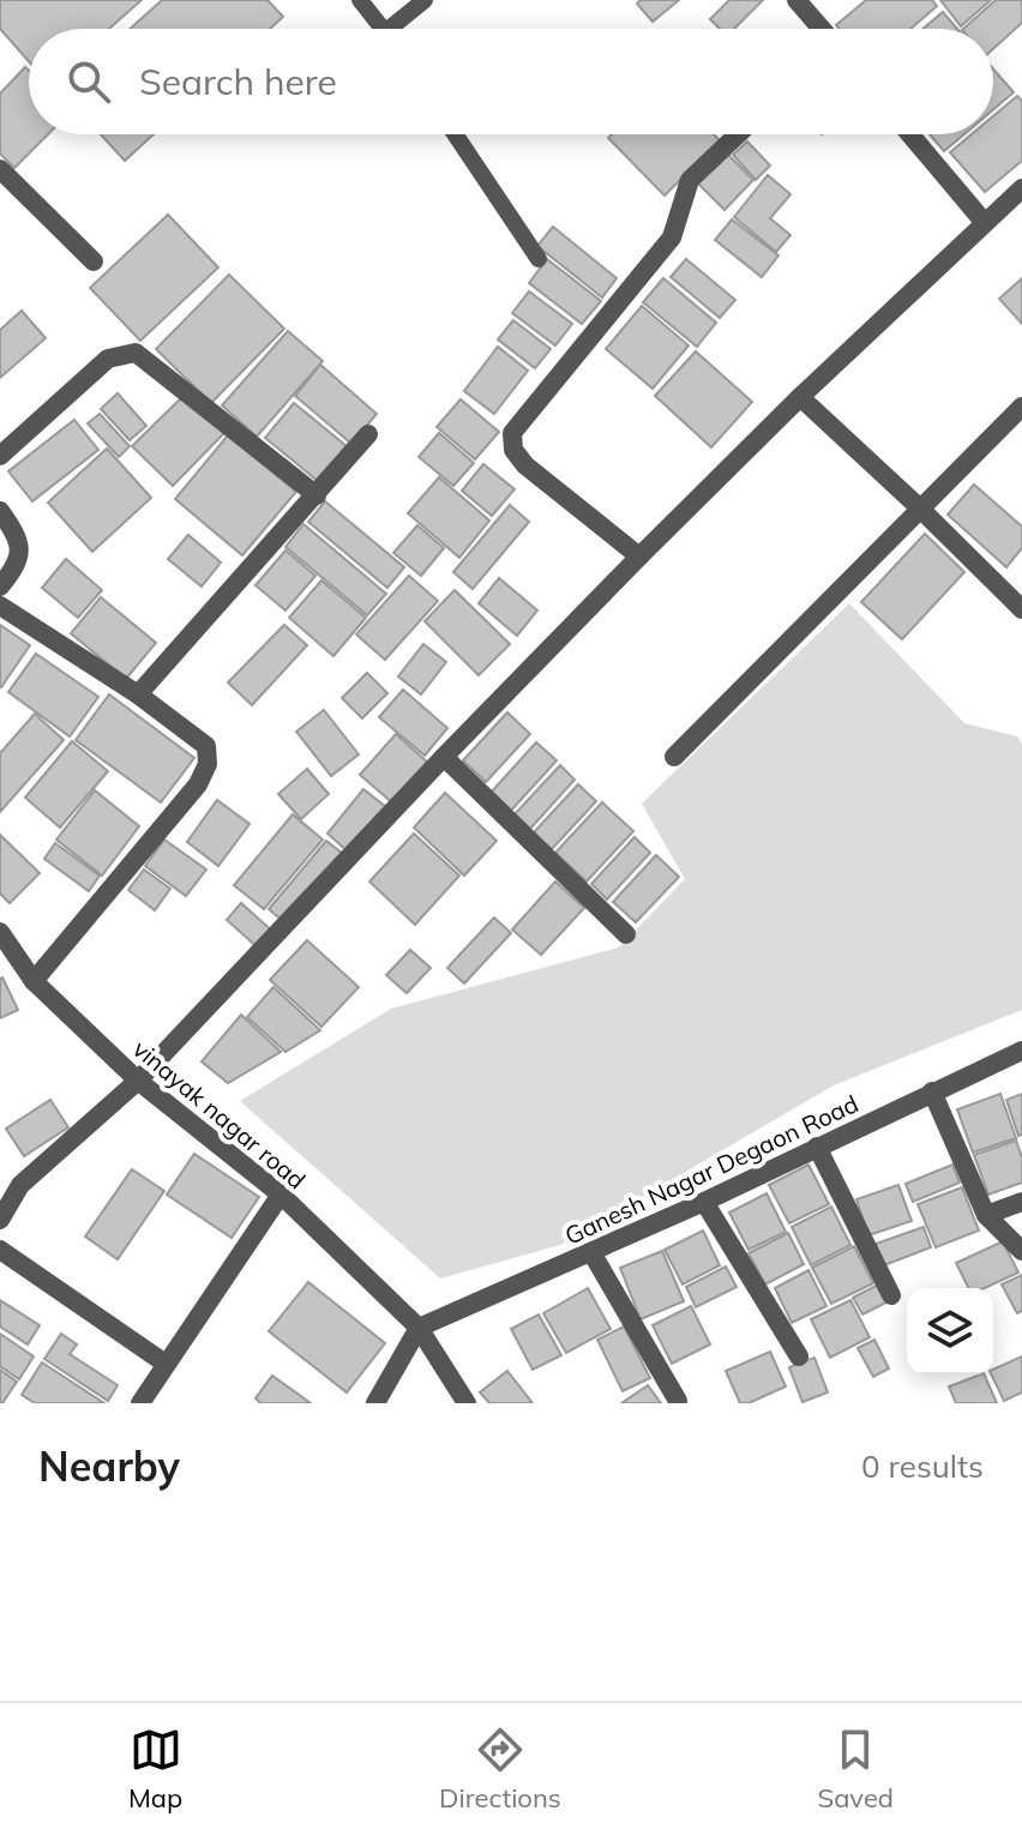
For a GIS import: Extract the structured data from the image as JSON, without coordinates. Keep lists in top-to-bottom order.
{
  "streets": {
    "street": ["vinayak nagar road", "Ganesh Nagar Degaon Road"]
  },
  "crossings": [
    ["vinayak nagar road", "Ganesh Nagar Degaon Road"]
  ],
  "page": {
    "search": "Search here",
    "heading": ["Nearby", "0 results"],
    "nav": ["Map", "Directions", "Saved"]
  }
}
